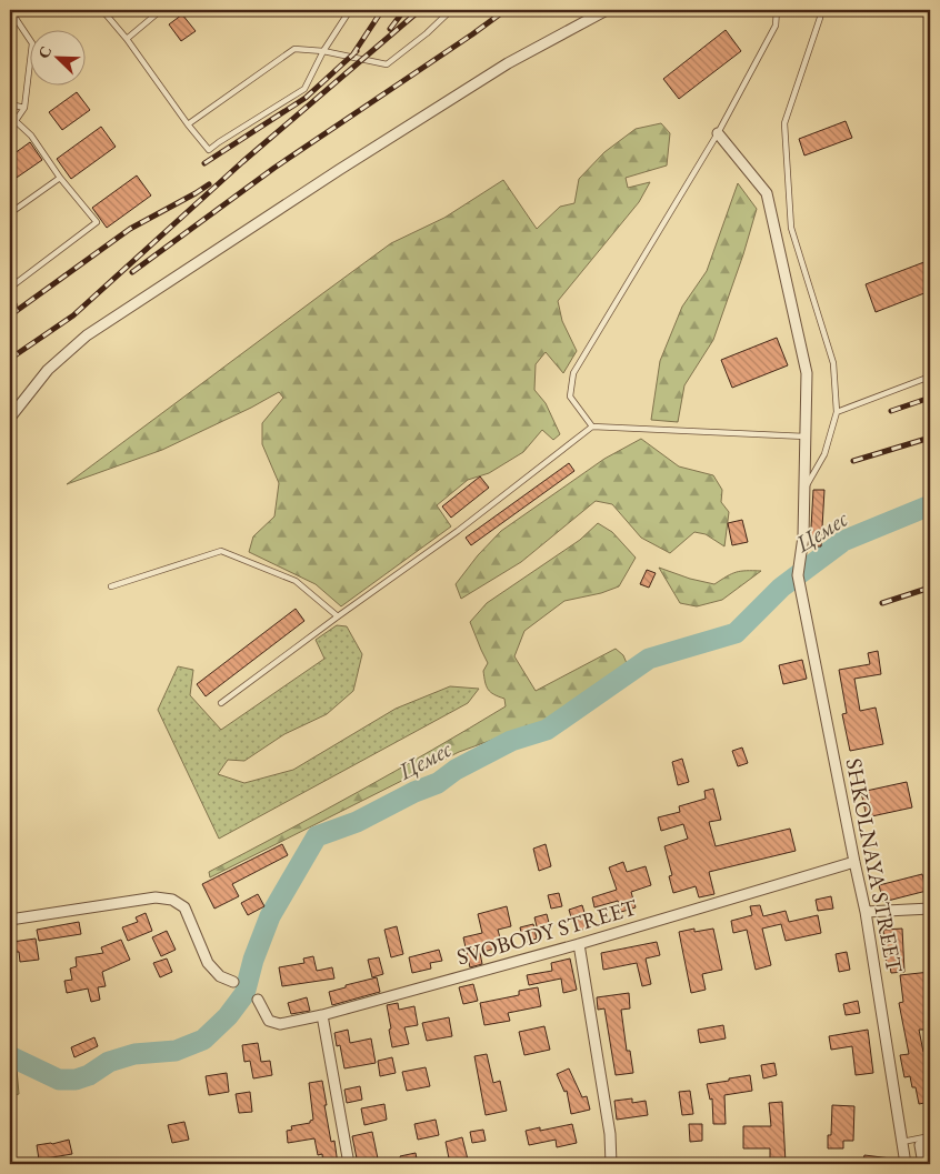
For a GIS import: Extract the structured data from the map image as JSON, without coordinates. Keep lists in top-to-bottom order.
{
  "streets": {
    "street": ["SHKOLNAYA STREET", "SVOBODY STREET"]
  },
  "crossings": [
    ["SHKOLNAYA STREET", "SVOBODY STREET"]
  ],
  "water": ["Цемес"],
  "north": "top left"
}
